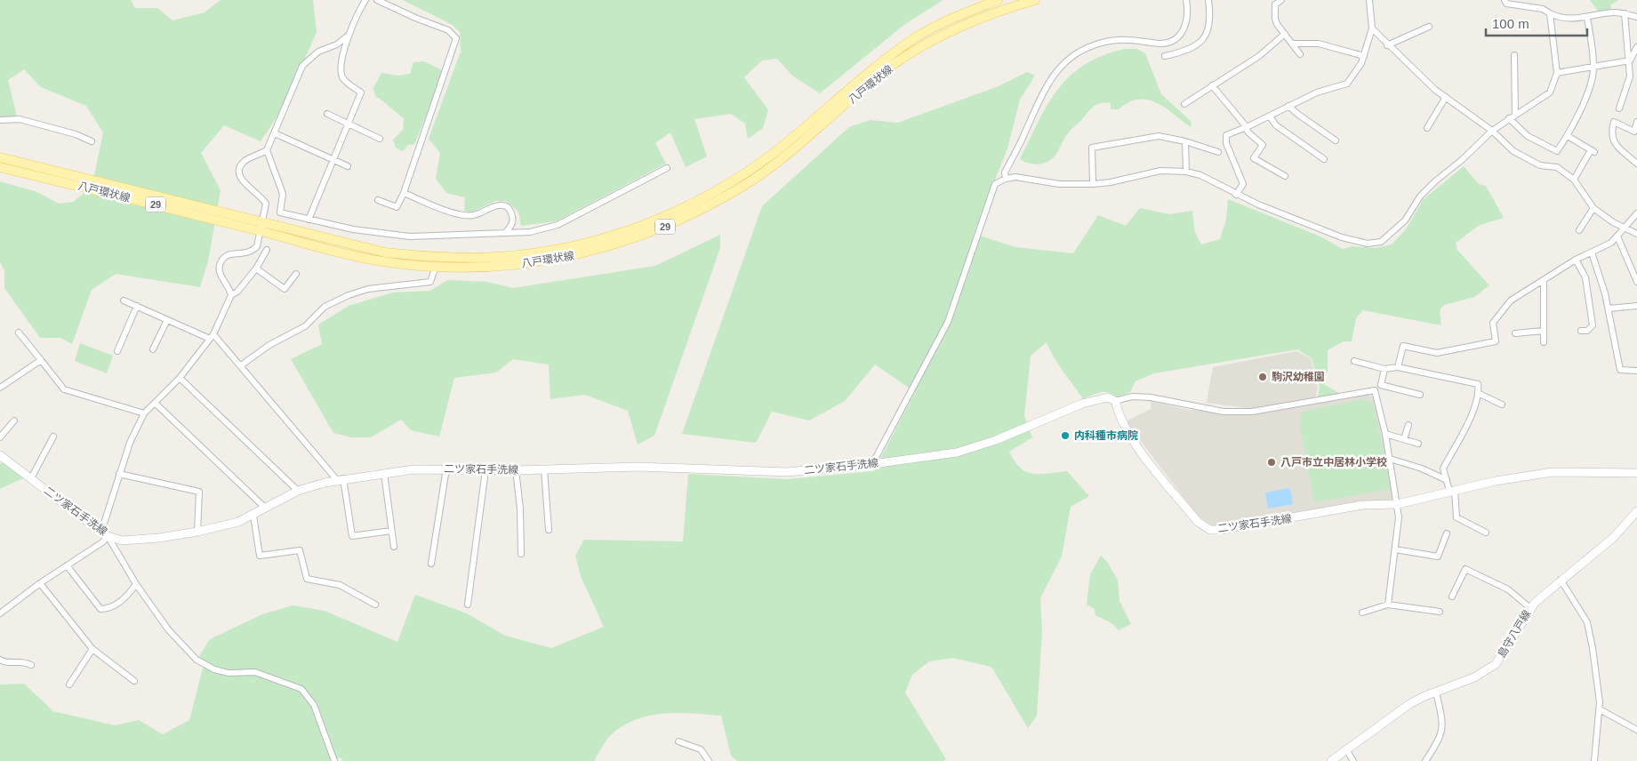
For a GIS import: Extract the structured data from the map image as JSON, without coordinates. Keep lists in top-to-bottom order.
{
  "streets": {
    "main road": ["八戸環状線", "29"],
    "street": ["二ツ家石手洗線", "島守八戸線"]
  },
  "places": ["駒沢幼稚園", "内科種市病院", "八戸市立中居林小学校"],
  "scale_bar": "100 m"
}
